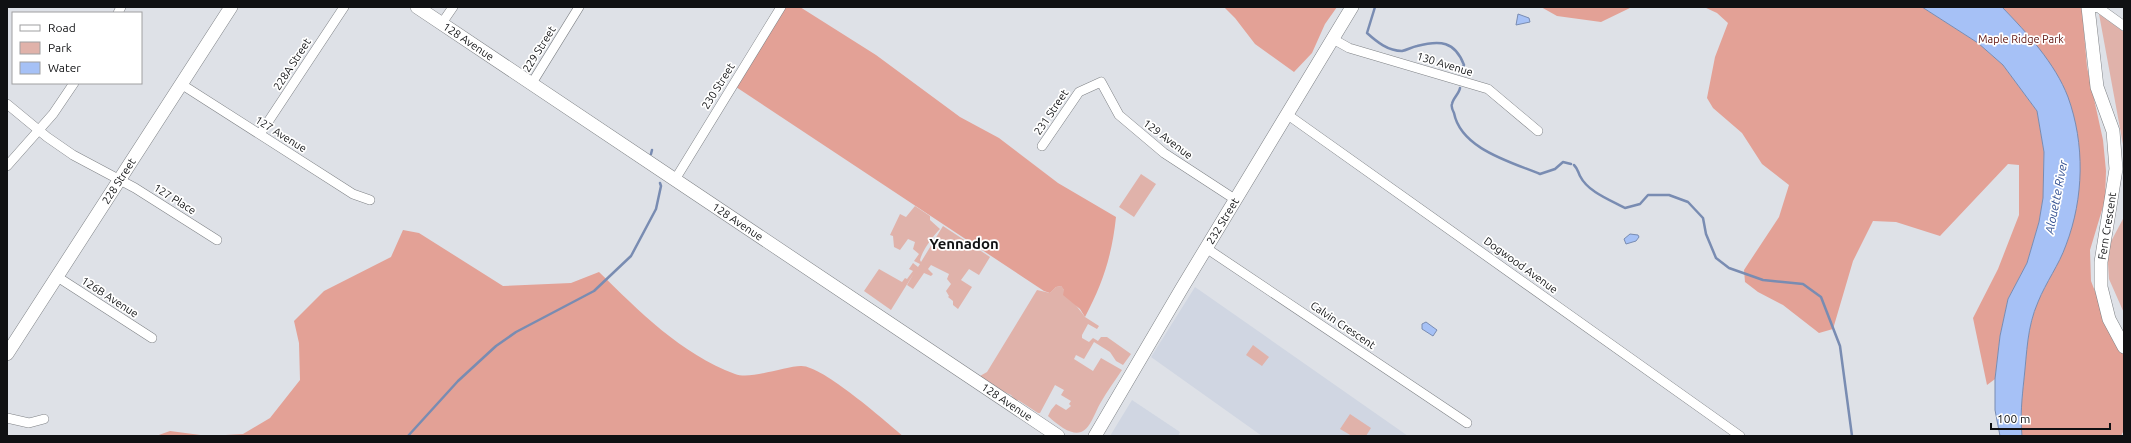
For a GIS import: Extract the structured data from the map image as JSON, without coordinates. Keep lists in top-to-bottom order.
{
  "streets": {
    "street": [
      "128 Avenue",
      "229 Street",
      "228A Street",
      "130 Avenue",
      "230 Street",
      "231 Street",
      "127 Avenue",
      "129 Avenue",
      "228 Street",
      "127 Place",
      "232 Street",
      "Fern Crescent",
      "Dogwood Avenue",
      "126B Avenue",
      "Calvin Crescent"
    ]
  },
  "crossings": [
    ["128 Avenue", "229 Street"],
    ["128 Avenue", "230 Street"],
    ["228A Street", "127 Avenue"],
    ["130 Avenue", "232 Street"],
    ["231 Street", "129 Avenue"],
    ["127 Avenue", "228 Street"],
    ["129 Avenue", "232 Street"],
    ["228 Street", "127 Place"],
    ["228 Street", "126B Avenue"],
    ["232 Street", "Dogwood Avenue"],
    ["232 Street", "Calvin Crescent"]
  ],
  "districts": ["Yennadon"],
  "water": ["Alouette River"],
  "parks": ["Maple Ridge Park"],
  "legend": ["Road", "Park", "Water"],
  "scale_bar": "100 m"
}
